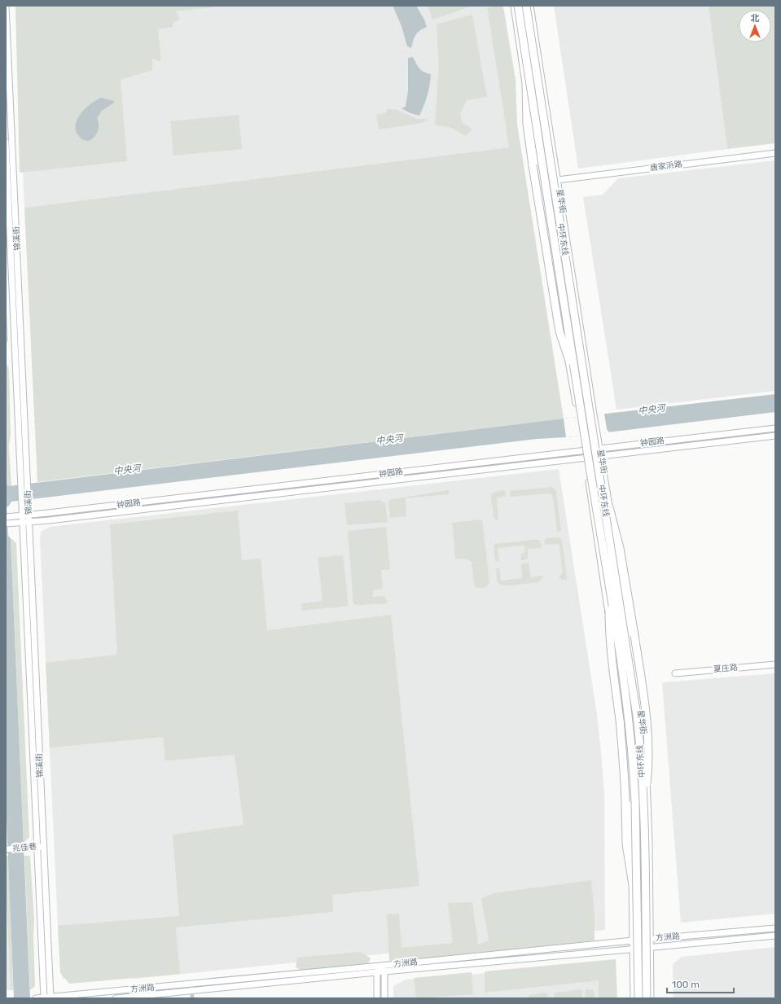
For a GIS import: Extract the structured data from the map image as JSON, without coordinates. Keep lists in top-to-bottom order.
{
  "streets": {
    "highway": ["中环东线"],
    "main road": [
      "唐家浜路",
      "星华街",
      "锦溪街",
      "钟园路",
      "夏庄路",
      "兆佳巷",
      "方洲路"
    ]
  },
  "crossings": [
    ["唐家浜路", "星华街"],
    ["星华街", "钟园路"],
    ["星华街", "方洲路"],
    ["锦溪街", "钟园路"],
    ["锦溪街", "兆佳巷"],
    ["锦溪街", "方洲路"]
  ],
  "water": ["中央河"],
  "scale_bar": "100 m",
  "north": "top"
}
